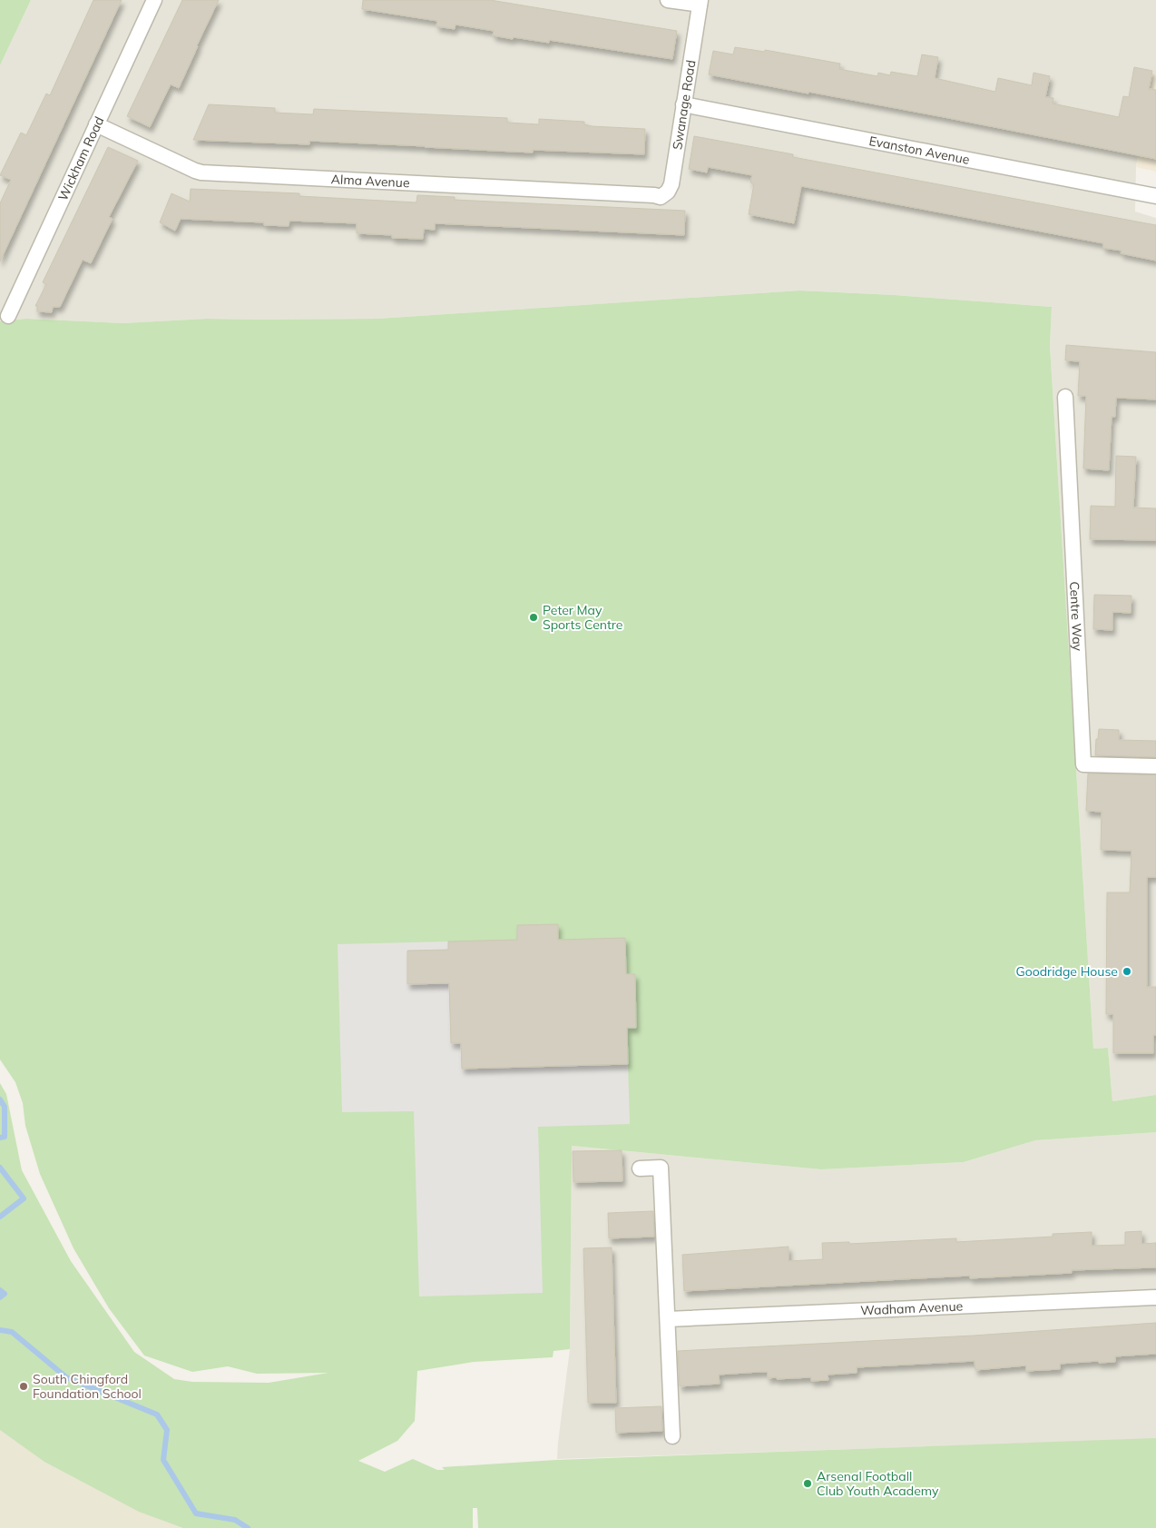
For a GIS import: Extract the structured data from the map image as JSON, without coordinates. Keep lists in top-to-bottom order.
{
  "streets": {
    "street": [
      "Swanage Road",
      "Evanston Avenue",
      "Wickham Road",
      "Alma Avenue",
      "Centre Way",
      "Wadham Avenue"
    ]
  },
  "crossings": [
    ["Swanage Road", "Evanston Avenue"],
    ["Swanage Road", "Alma Avenue"],
    ["Wickham Road", "Alma Avenue"]
  ],
  "places": [
    "Peter May Sports Centre",
    "Goodridge House",
    "South Chingford Foundation School",
    "Arsenal Football Club Youth Academy"
  ]
}
